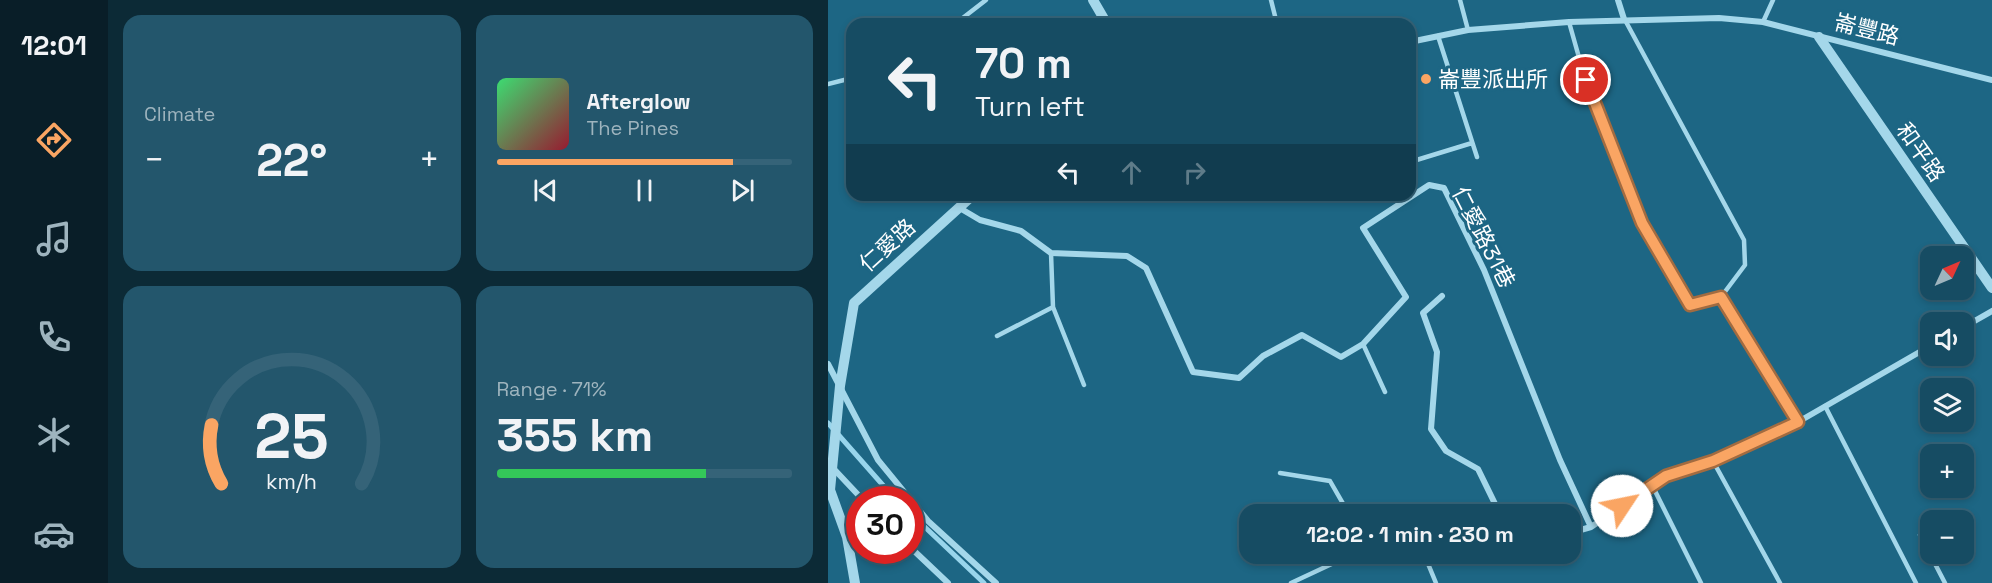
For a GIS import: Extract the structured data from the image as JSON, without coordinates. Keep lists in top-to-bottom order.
{
  "streets": {
    "street": [
      "崙豐路",
      "和平路",
      "仁愛路31巷",
      "仁愛路"
    ]
  },
  "crossings": [
    ["崙豐路", "和平路"]
  ],
  "places": ["崙豐派出所"],
  "north": "top right",
  "page": {
    "tabs": "12:01",
    "tile": [
      "Climate",
      ["Range · 71%", "355 km"]
    ],
    "turn": ["70 m", "Turn left"],
    "song": ["Afterglow", "The Pines"],
    "heat": ["−", "22°", "+"],
    "map_buttons": ["+", "−"],
    "limit": "30",
    "trip": "12:02 · 1 min · 230 m",
    "gauge": ["25", "km/h"]
  }
}
